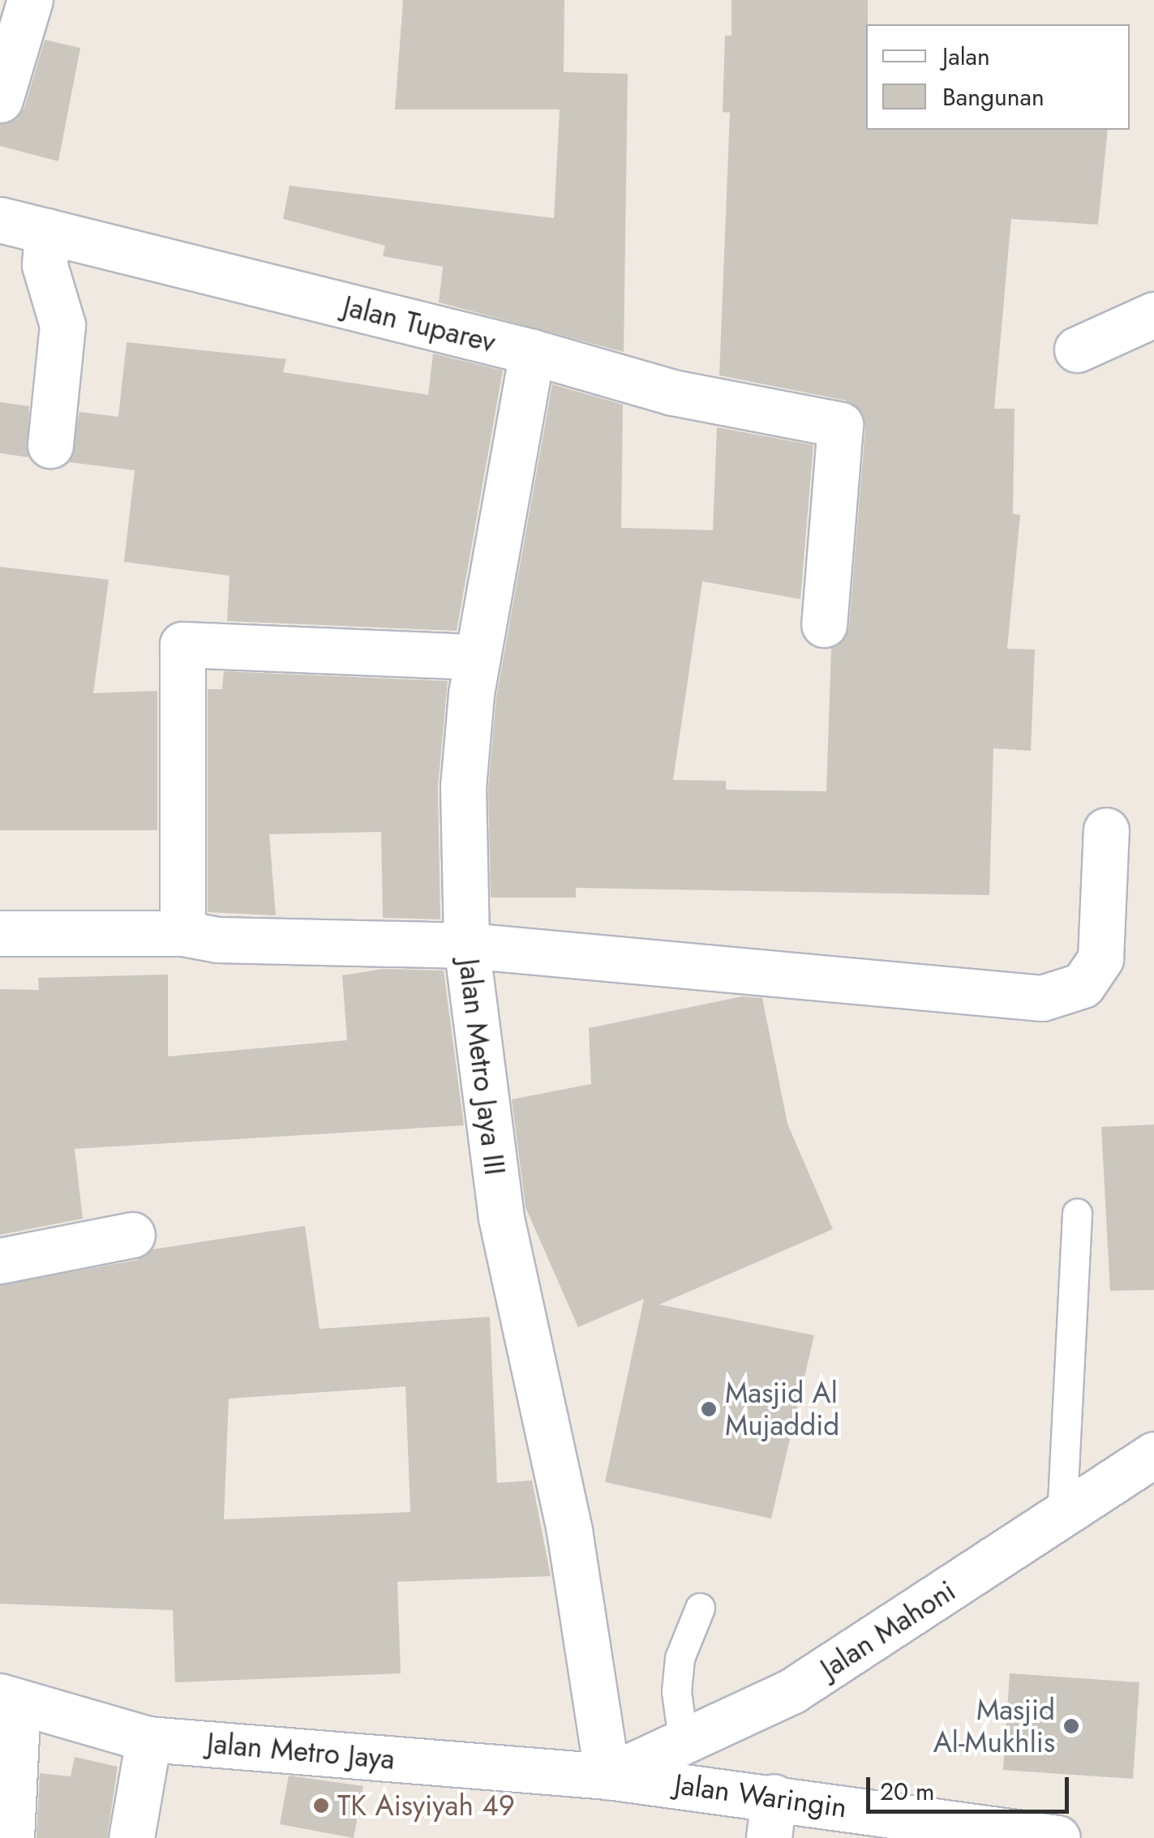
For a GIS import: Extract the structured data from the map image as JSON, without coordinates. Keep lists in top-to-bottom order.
{
  "streets": {
    "street": [
      "Jalan Tuparev",
      "Jalan Metro Jaya III",
      "Jalan Mahoni",
      "Jalan Metro Jaya",
      "Jalan Waringin"
    ]
  },
  "crossings": [
    ["Jalan Tuparev", "Jalan Metro Jaya III"],
    ["Jalan Metro Jaya III", "Jalan Mahoni"],
    ["Jalan Metro Jaya III", "Jalan Metro Jaya"],
    ["Jalan Metro Jaya III", "Jalan Waringin"],
    ["Jalan Mahoni", "Jalan Metro Jaya"],
    ["Jalan Mahoni", "Jalan Waringin"],
    ["Jalan Metro Jaya", "Jalan Waringin"]
  ],
  "places": ["Masjid Al Mujaddid", "Masjid Al-Mukhlis", "TK Aisyiyah 49"],
  "legend": ["Jalan", "Bangunan"],
  "scale_bar": "20 m"
}
